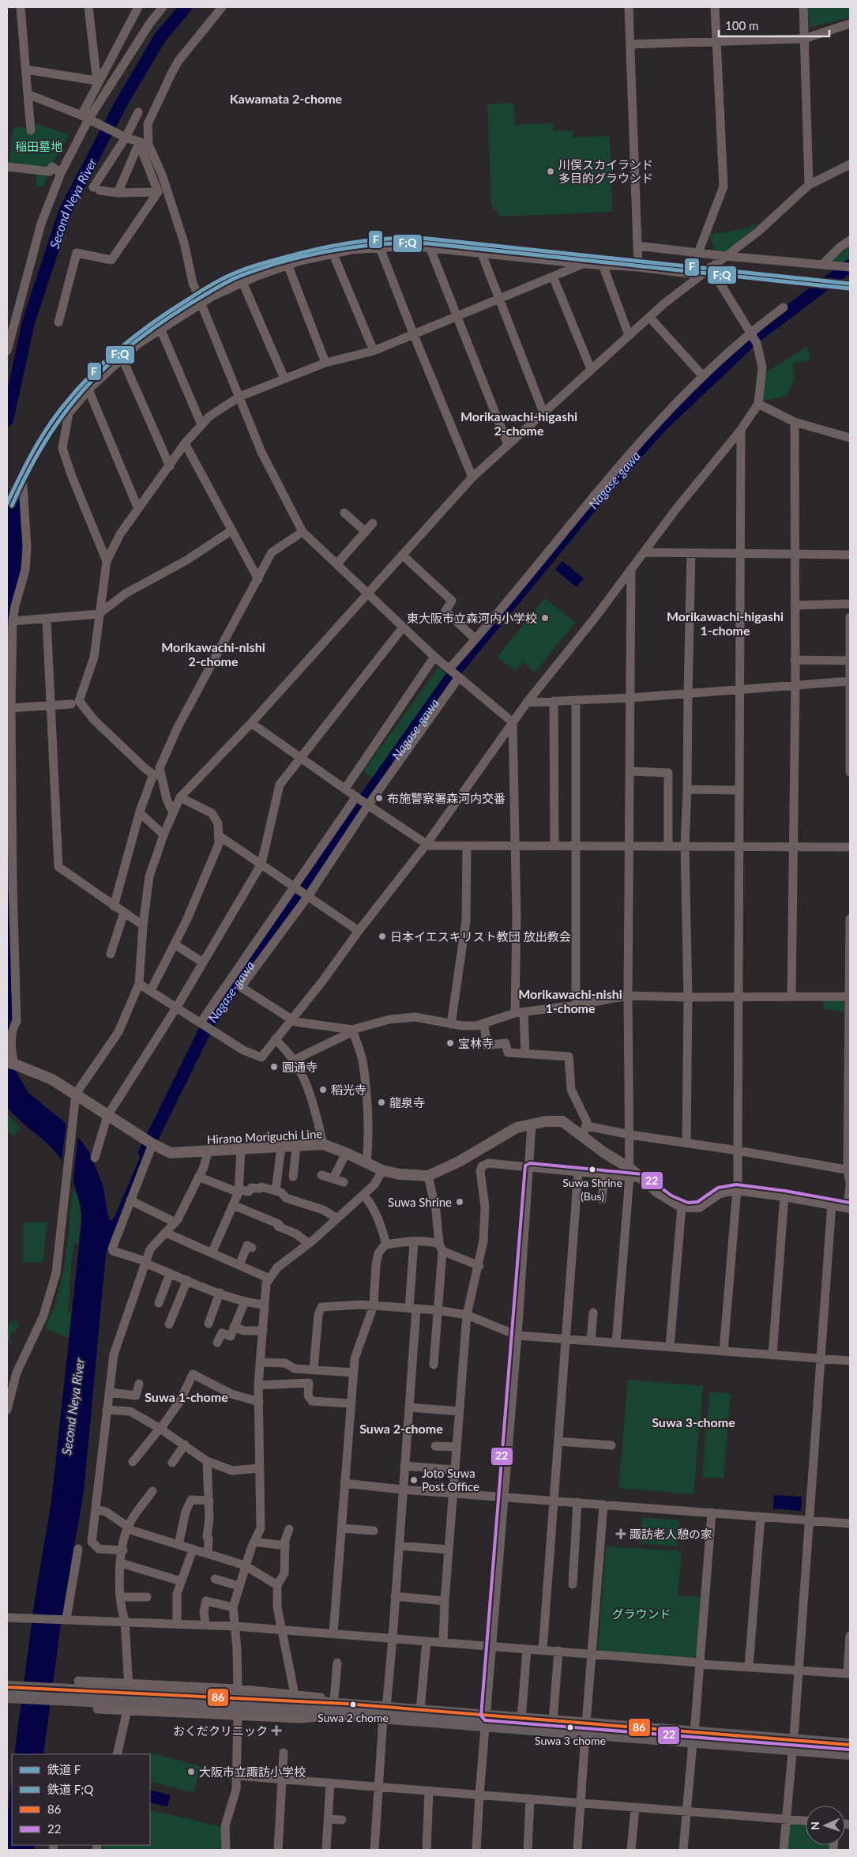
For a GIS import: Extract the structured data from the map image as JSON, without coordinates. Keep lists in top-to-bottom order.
{
  "streets": {
    "main road": ["Hirano Moriguchi Line"]
  },
  "districts": [
    "Kawamata 2-chome",
    "Morikawachi-higashi 2-chome",
    "Morikawachi-higashi 1-chome",
    "Morikawachi-nishi 2-chome",
    "Morikawachi-nishi 1-chome",
    "Suwa 1-chome",
    "Suwa 3-chome",
    "Suwa 2-chome"
  ],
  "water": ["Second Neya River", "Nagase-gawa"],
  "parks": ["稲田墓地", "グラウンド"],
  "places": {
    "other": [
      "川俣スカイランド 多目的グラウンド",
      "東大阪市立森河内小学校",
      "布施警察署森河内交番",
      "日本イエスキリスト教団 放出教会",
      "宝林寺",
      "圓通寺",
      "稻光寺",
      "龍泉寺",
      "Suwa Shrine (Bus)",
      "Suwa Shrine",
      "Joto Suwa Post Office",
      "Suwa 2 chome",
      "Suwa 3 chome",
      "大阪市立諏訪小学校"
    ],
    "health": ["諏訪老人憩の家", "おくだクリニック"]
  },
  "lines": [
    "rail line F",
    "rail line F;Q",
    "transit line 22",
    "transit line 86"
  ],
  "legend": [
    "鉄道 F",
    "鉄道 F;Q",
    "86",
    "22"
  ],
  "scale_bar": "100 m",
  "north": "left"
}
